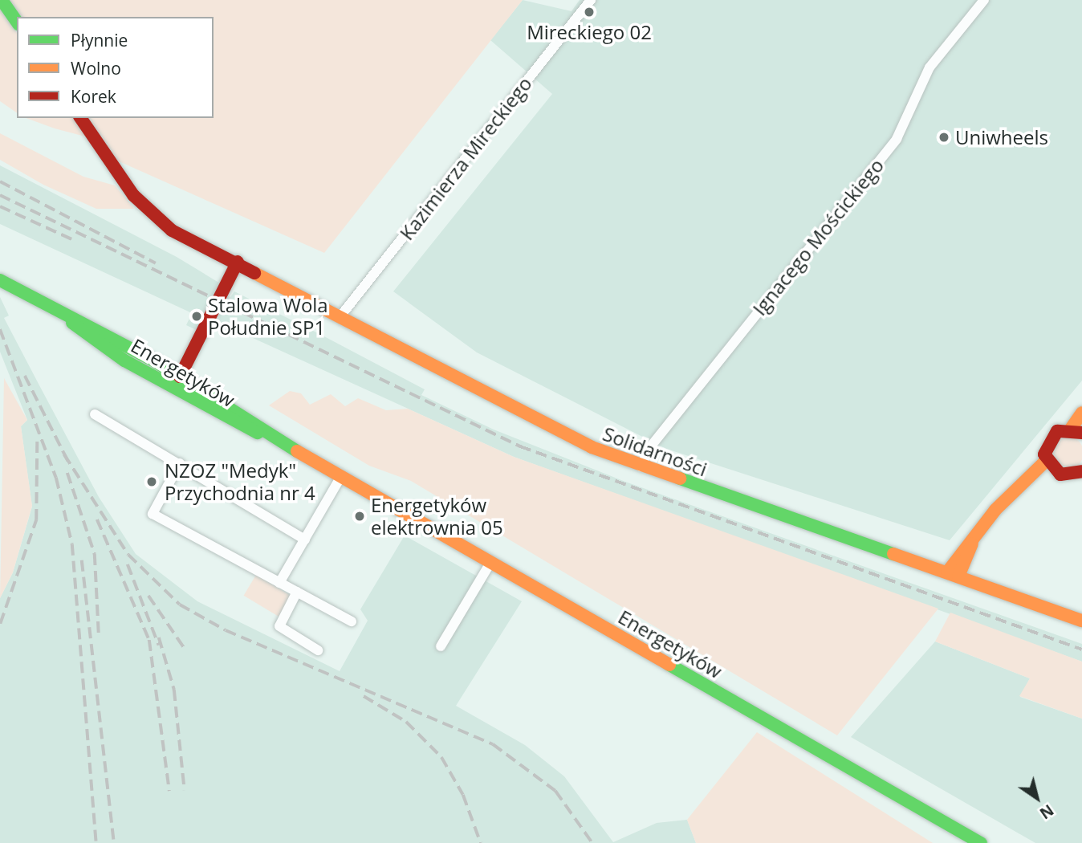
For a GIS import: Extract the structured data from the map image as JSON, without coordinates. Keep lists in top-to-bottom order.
{
  "streets": {
    "street": [
      "Kazimierza Mireckiego",
      "Ignacego Mościckiego",
      "Energetyków",
      "Solidarności"
    ]
  },
  "crossings": [
    ["Kazimierza Mireckiego", "Solidarności"],
    ["Ignacego Mościckiego", "Solidarności"]
  ],
  "places": [
    "Mireckiego 02",
    "Uniwheels",
    "Stalowa Wola Południe SP1",
    "NZOZ \"Medyk\" Przychodnia nr 4",
    "Energetyków elektrownia 05"
  ],
  "legend": ["Płynnie", "Wolno", "Korek"],
  "north": "bottom right"
}
